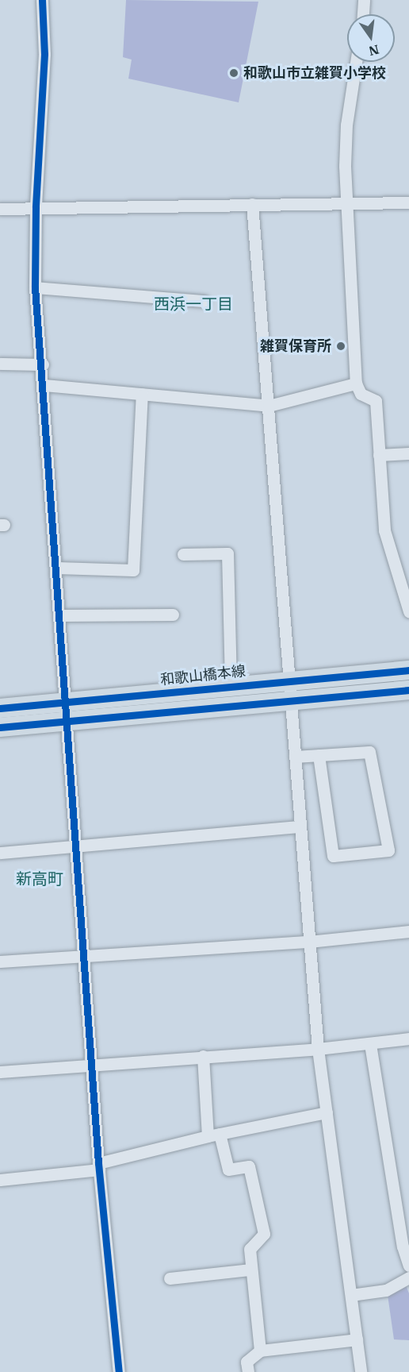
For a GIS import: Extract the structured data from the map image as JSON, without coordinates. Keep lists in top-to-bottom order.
{
  "streets": {
    "main road": ["和歌山橋本線"]
  },
  "districts": ["西浜一丁目", "新高町"],
  "places": ["和歌山市立雑賀小学校", "雑賀保育所"],
  "north": "bottom"
}
